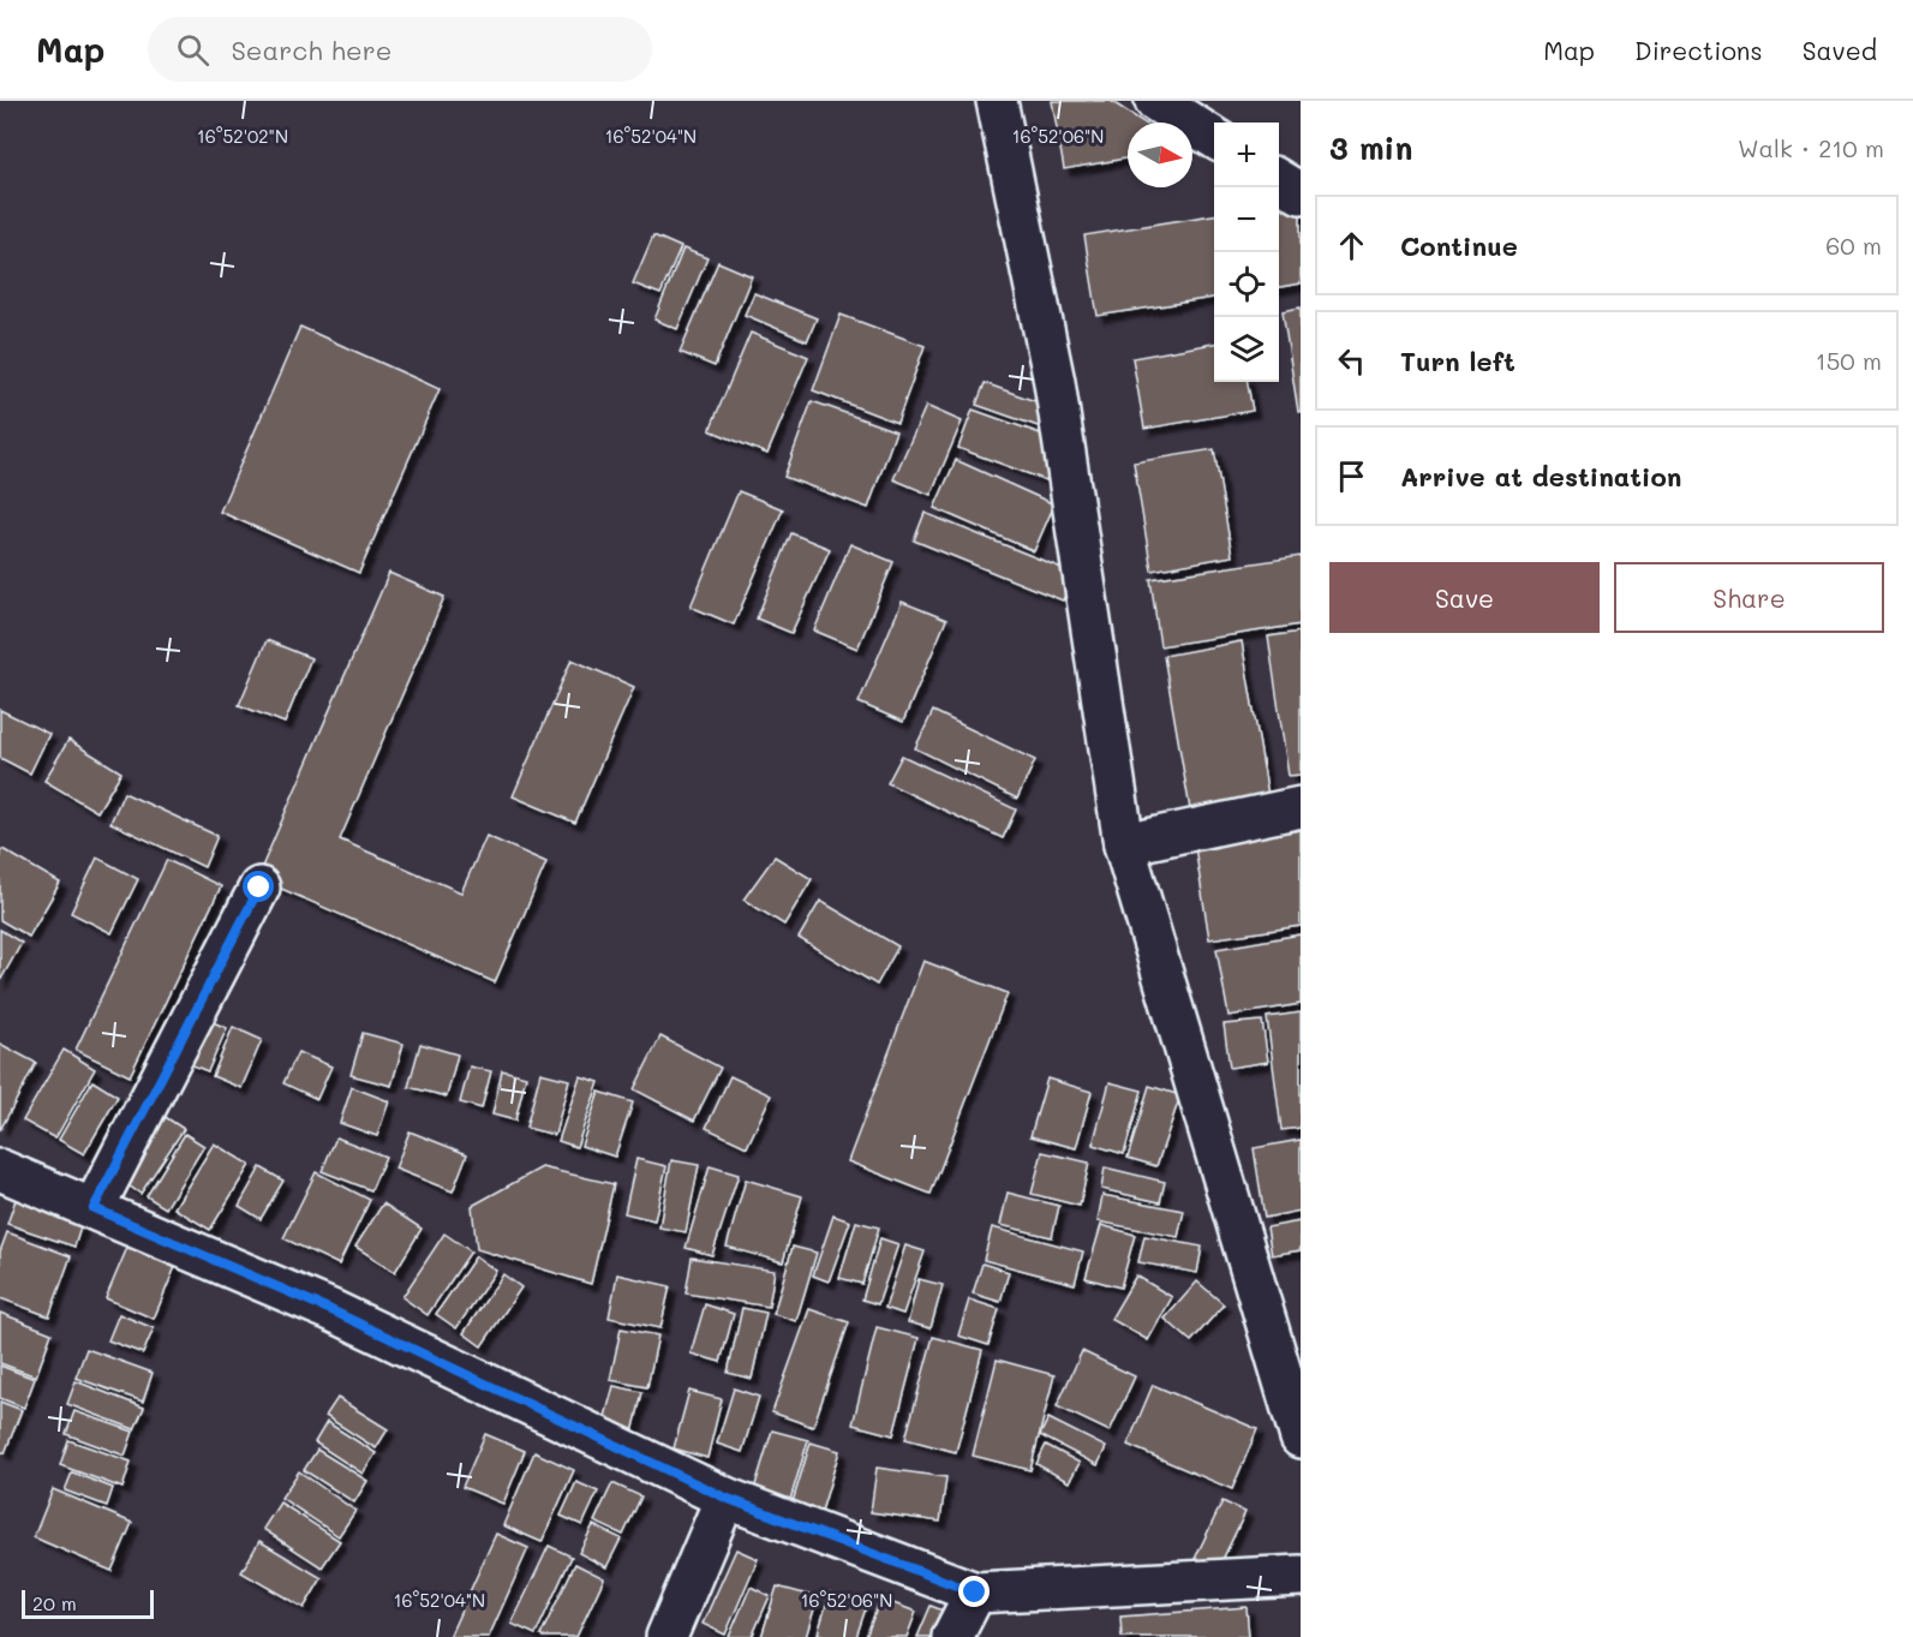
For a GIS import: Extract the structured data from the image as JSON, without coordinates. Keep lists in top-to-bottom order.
{
  "scale_bar": "20 m",
  "north": "right",
  "page": {
    "header": "Map",
    "search": "Search here",
    "nav": ["Map", "Directions", "Saved"],
    "heading": ["3 min", "Walk · 210 m"],
    "map_buttons": ["+", "−"],
    "list": [
      ["Continue", "60 m"],
      ["Turn left", "150 m"],
      "Arrive at destination"
    ],
    "buttons": ["Save", "Share"],
    "scale": "20 m"
  },
  "coordinates": ["16°52'02\"N", "16°52'04\"N", "16°52'06\"N"]
}
